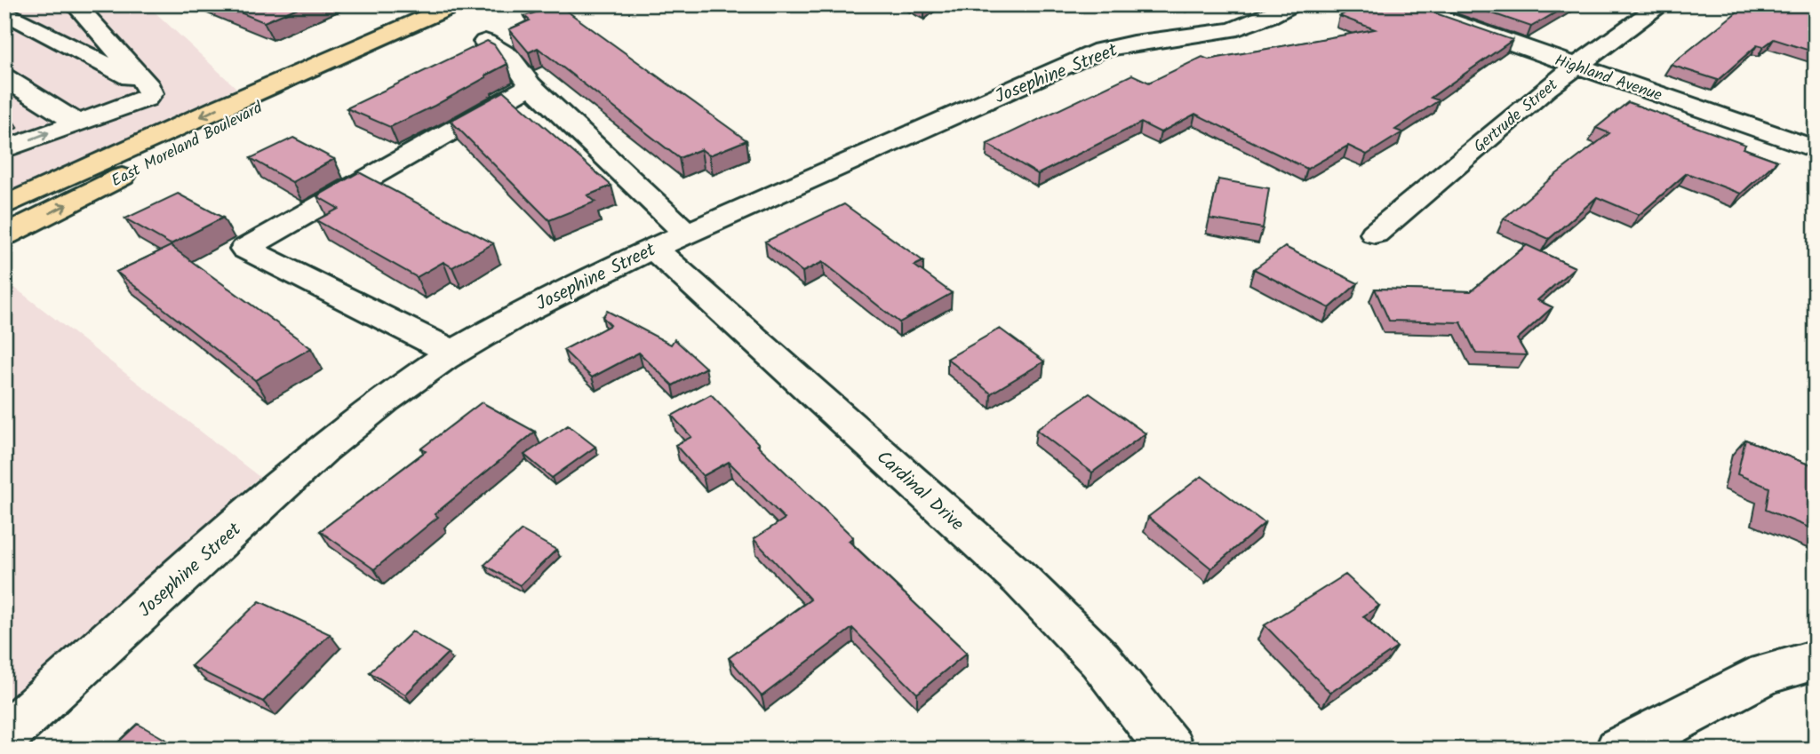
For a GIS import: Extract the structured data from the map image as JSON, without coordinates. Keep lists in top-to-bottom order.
{
  "streets": {
    "main road": ["East Moreland Boulevard"],
    "street": [
      "Josephine Street",
      "Highland Avenue",
      "Gertrude Street",
      "Cardinal Drive"
    ]
  },
  "crossings": [
    ["Josephine Street", "Cardinal Drive"],
    ["Highland Avenue", "Gertrude Street"]
  ]
}
